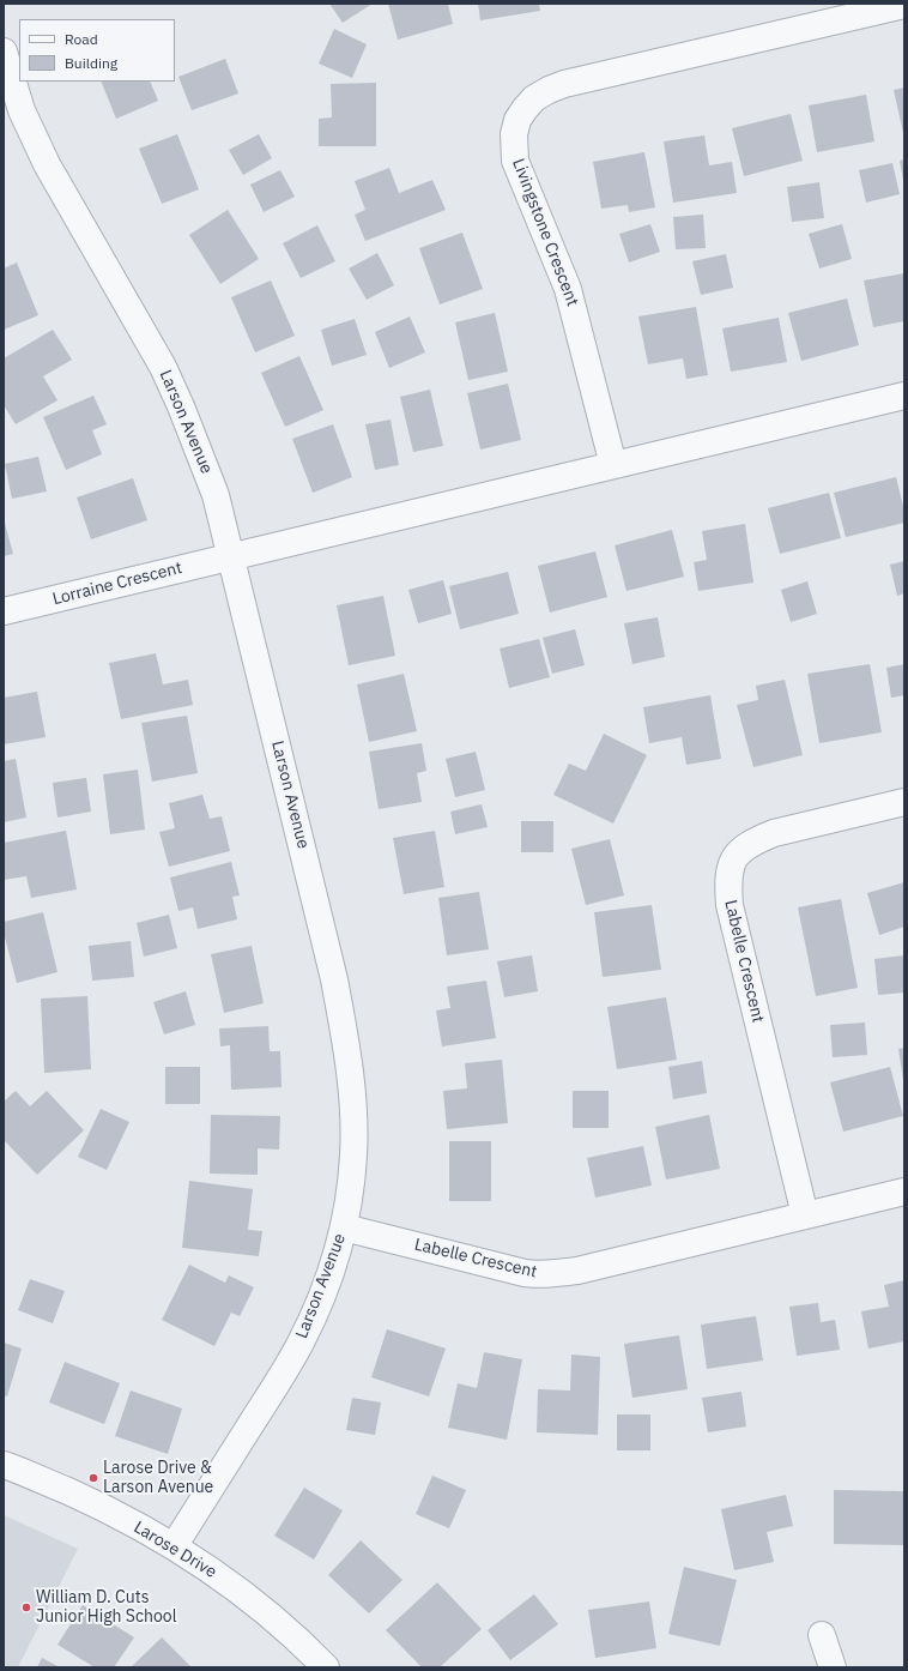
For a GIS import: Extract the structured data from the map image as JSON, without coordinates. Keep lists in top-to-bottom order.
{
  "streets": {
    "street": [
      "Livingstone Crescent",
      "Larson Avenue",
      "Lorraine Crescent",
      "Labelle Crescent",
      "Larose Drive"
    ]
  },
  "crossings": [
    ["Larson Avenue", "Lorraine Crescent"],
    ["Larson Avenue", "Labelle Crescent"],
    ["Larson Avenue", "Larose Drive"]
  ],
  "places": ["Larose Drive & Larson Avenue", "William D. Cuts Junior High School"],
  "legend": ["Road", "Building"]
}
